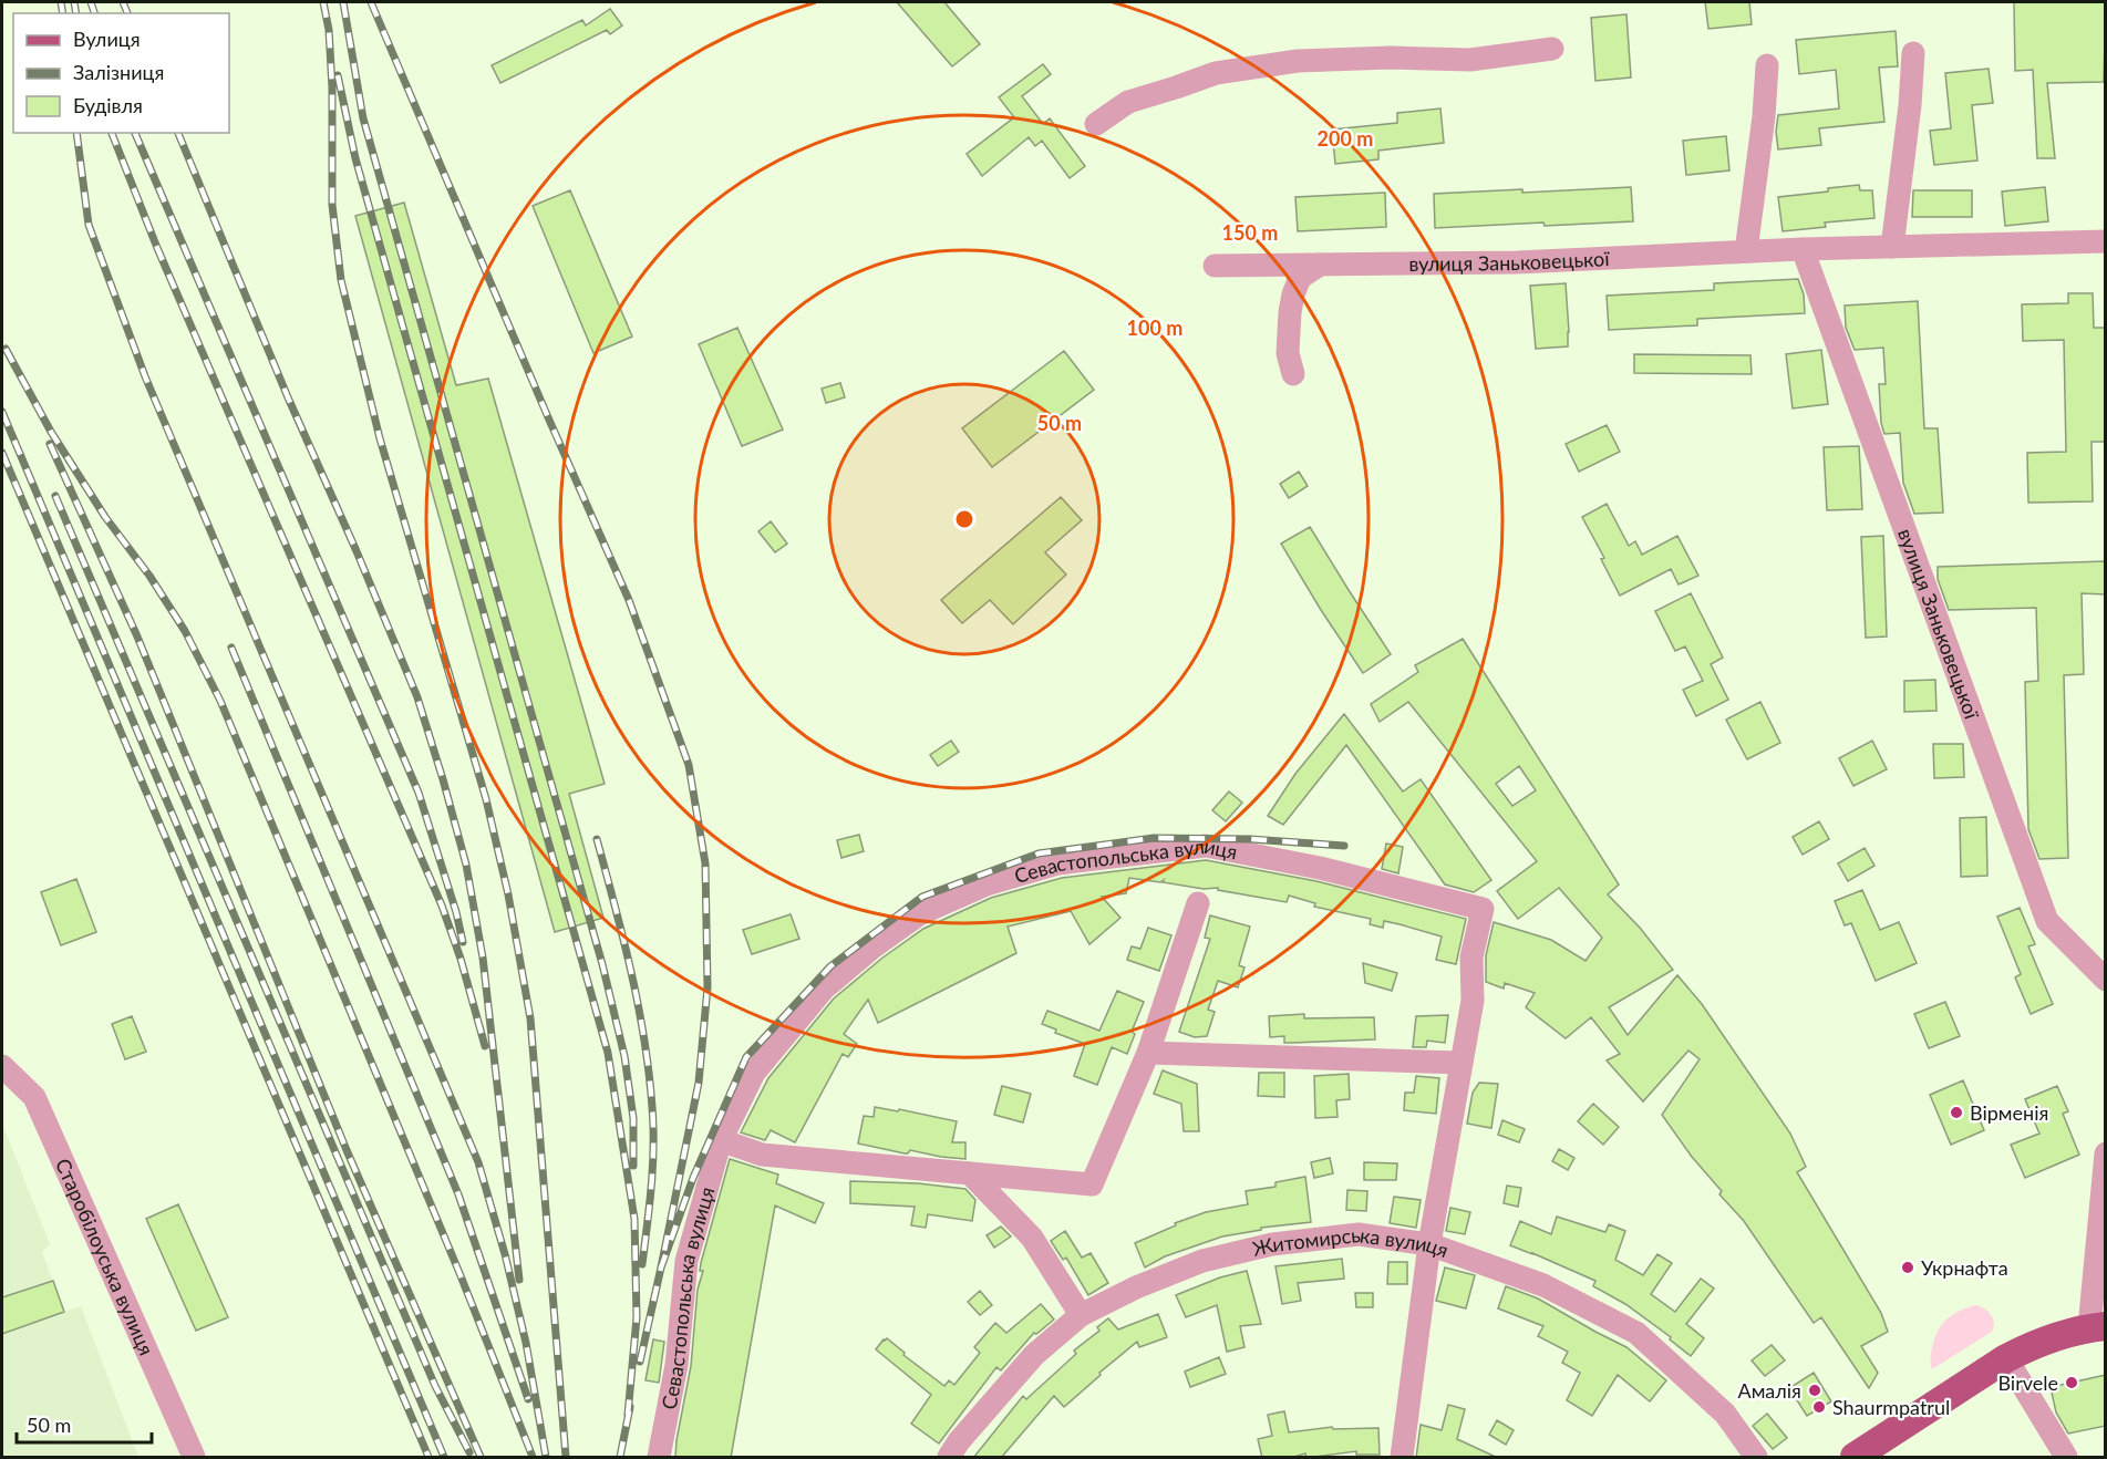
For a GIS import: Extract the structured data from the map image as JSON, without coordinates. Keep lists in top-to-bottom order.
{
  "streets": {
    "street": [
      "вулиця Заньковецької",
      "Севастопольська вулиця",
      "Житомирська вулиця",
      "Старобілоуська вулиця"
    ]
  },
  "crossings": [
    ["Севастопольська вулиця", "Житомирська вулиця"]
  ],
  "places": [
    "Вірменія",
    "Укрнафта",
    "Birvele",
    "Амалія",
    "Shaurmpatrul"
  ],
  "legend": ["Вулиця", "Залізниця", "Будівля"],
  "scale_bar": "50 m",
  "rings": [
    "200 m",
    "150 m",
    "100 m",
    "50 m"
  ]
}
